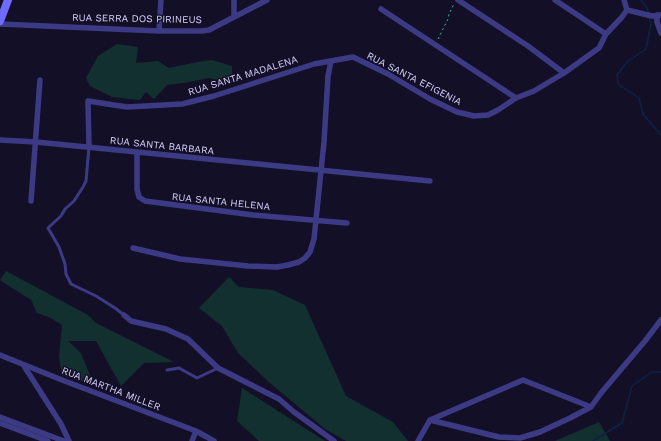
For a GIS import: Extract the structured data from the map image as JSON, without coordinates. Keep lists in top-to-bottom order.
{
  "streets": {
    "street": [
      "RUA SERRA DOS PIRINEUS",
      "RUA SANTA MADALENA",
      "RUA SANTA EFIGENIA",
      "RUA SANTA BARBARA",
      "RUA SANTA HELENA",
      "RUA MARTHA MILLER"
    ]
  },
  "crossings": [
    ["RUA SANTA MADALENA", "RUA SANTA EFIGENIA"],
    ["RUA SANTA MADALENA", "RUA SANTA BARBARA"],
    ["RUA SANTA BARBARA", "RUA SANTA HELENA"]
  ]
}
